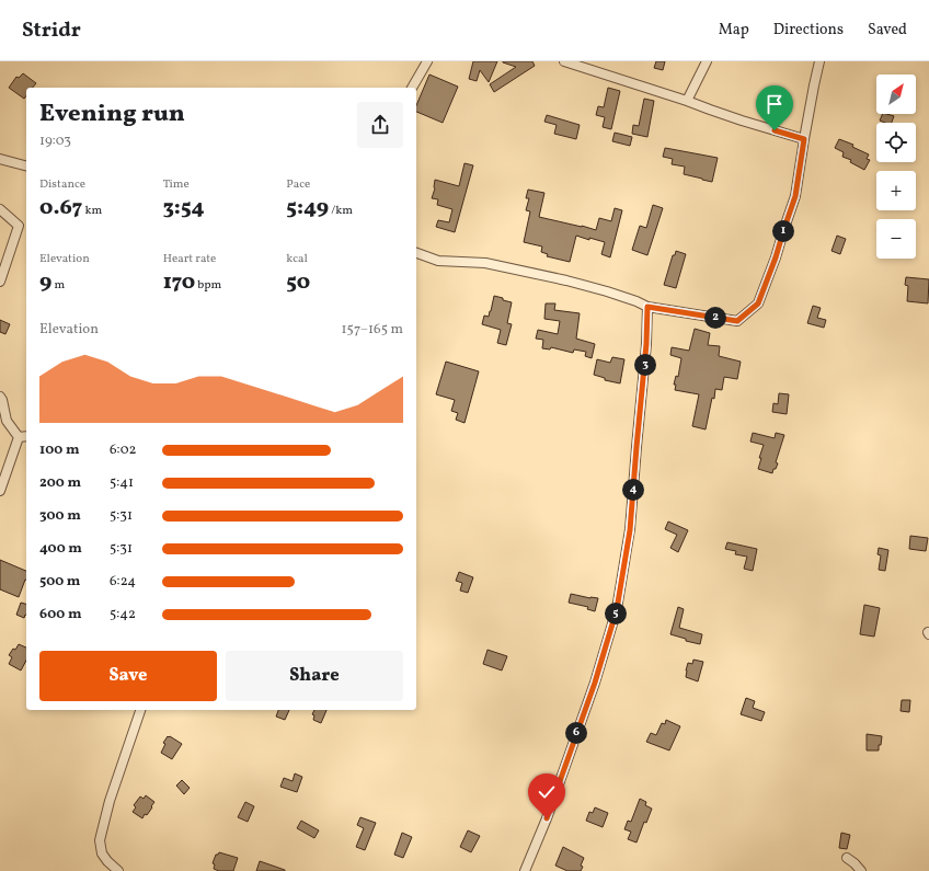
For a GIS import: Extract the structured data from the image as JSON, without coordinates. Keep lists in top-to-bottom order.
{
  "north": "top right",
  "page": {
    "header": "Stridr",
    "nav": ["Map", "Directions", "Saved"],
    "map_buttons": ["+", "−"],
    "heading": ["Evening run", "19:03"],
    "stats": [
      ["Distance", "0.67 km"],
      ["Time", "3:54"],
      ["Pace", "5:49 /km"],
      ["Elevation", "9 m"],
      ["Heart rate", "170 bpm"],
      ["kcal", "50"]
    ],
    "pins": [
      "1",
      "2",
      "3",
      "4",
      "5",
      "6"
    ],
    "chart": ["Elevation", "157–165 m"],
    "list": [
      {
        "name": "100 m",
        "note": "6:02"
      },
      {
        "name": "200 m",
        "note": "5:41"
      },
      {
        "name": "300 m",
        "note": "5:31"
      },
      {
        "name": "400 m",
        "note": "5:31"
      },
      {
        "name": "500 m",
        "note": "6:24"
      },
      {
        "name": "600 m",
        "note": "5:42"
      }
    ],
    "buttons": ["Save", "Share"]
  }
}
